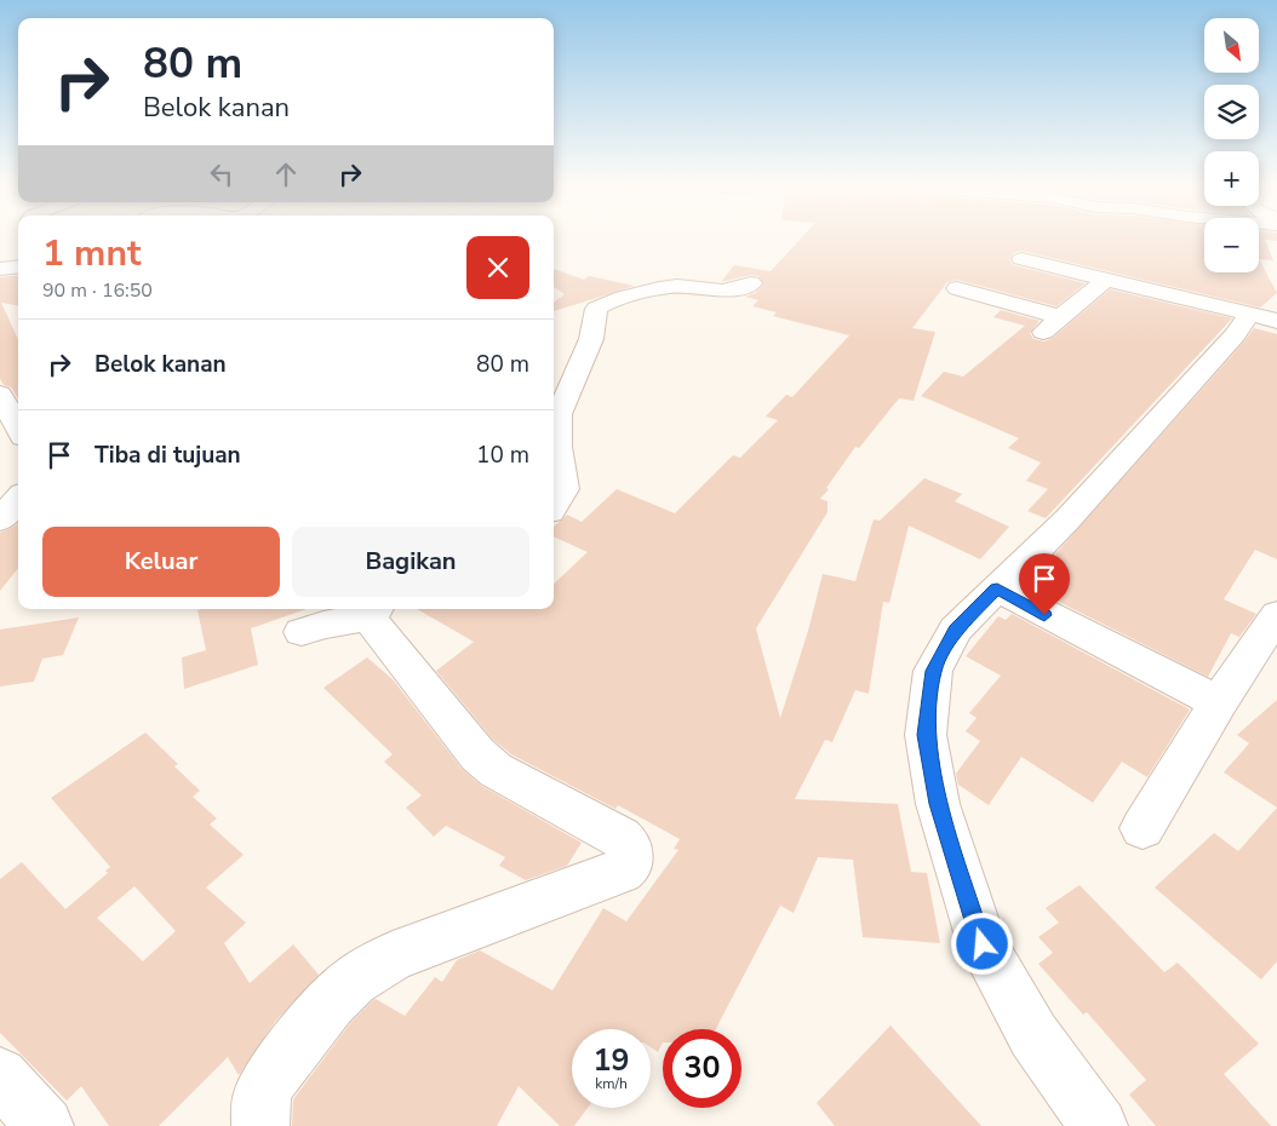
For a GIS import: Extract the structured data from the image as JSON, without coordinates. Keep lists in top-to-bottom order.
{
  "north": "bottom right",
  "page": {
    "map_buttons": ["+", "−"],
    "turn": ["80 m", "Belok kanan"],
    "heading": ["1 mnt", "90 m · 16:50"],
    "list": [
      {
        "name": "Belok kanan",
        "value": "80 m"
      },
      {
        "name": "Tiba di tujuan",
        "value": "10 m"
      }
    ],
    "buttons": ["Keluar", "Bagikan"],
    "speed": "19 km/h",
    "limit": "30"
  }
}
